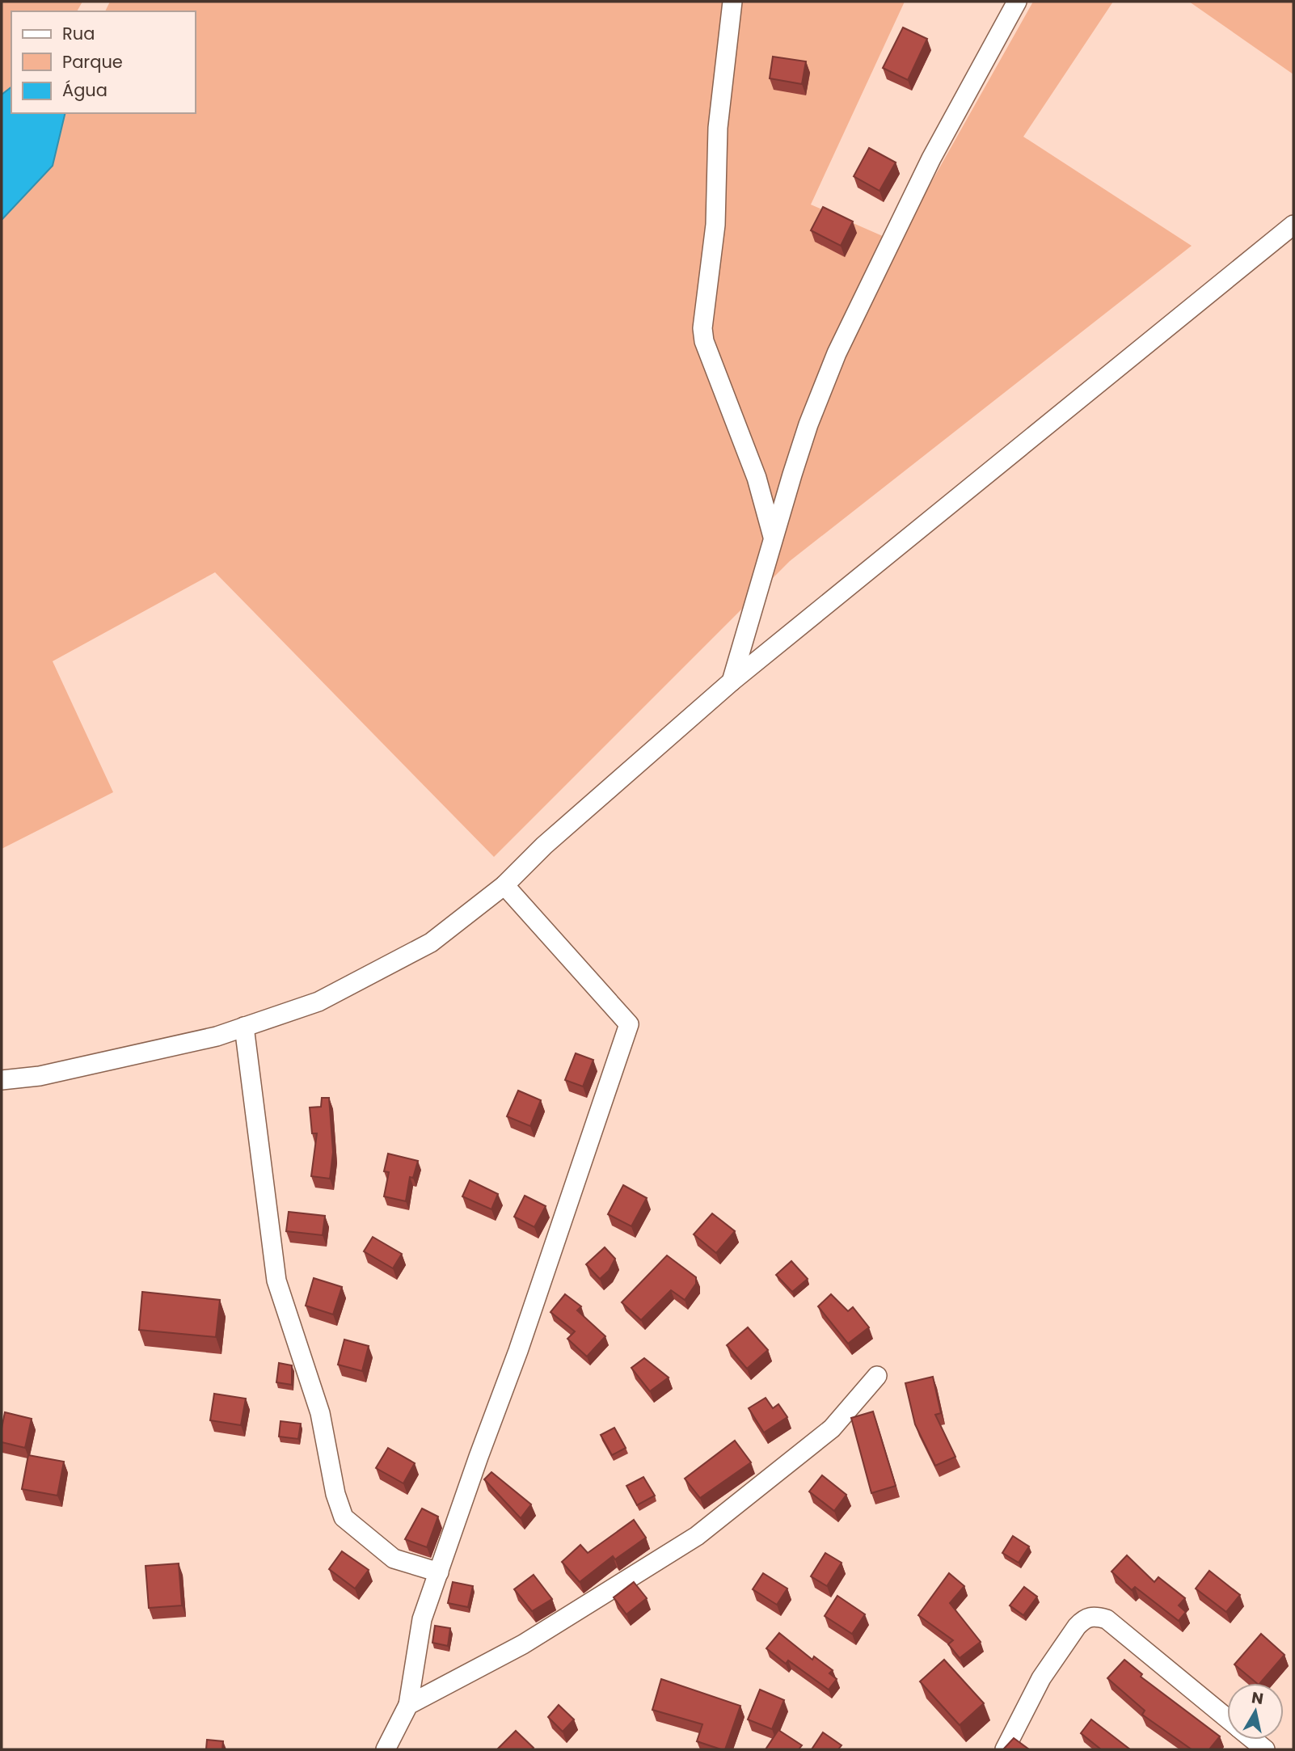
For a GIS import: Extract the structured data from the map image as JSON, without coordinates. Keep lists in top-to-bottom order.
{
  "legend": ["Rua", "Parque", "Água"],
  "north": "top"
}
